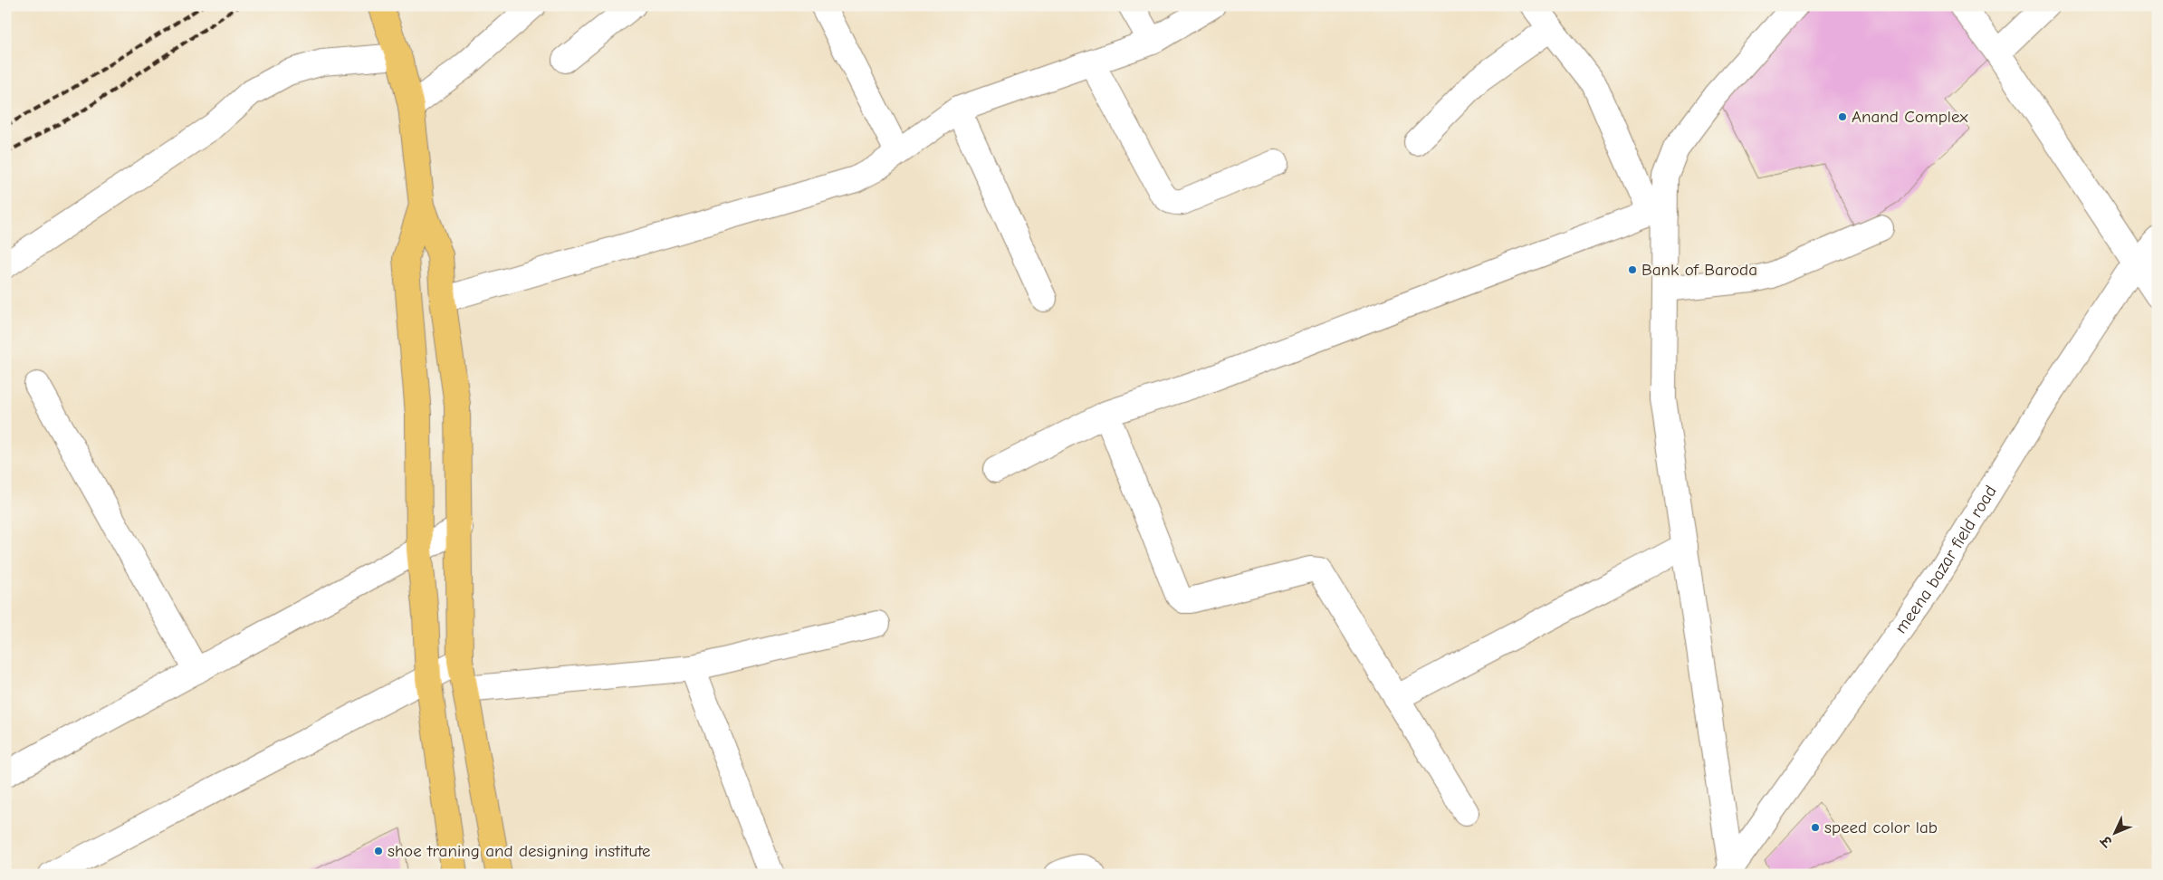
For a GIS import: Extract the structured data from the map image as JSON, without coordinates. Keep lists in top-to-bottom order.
{
  "streets": {
    "street": ["meena bazar field road"]
  },
  "places": [
    "Anand Complex",
    "Bank of Baroda",
    "speed color lab",
    "shoe traning and designing institute"
  ],
  "north": "bottom left"
}
